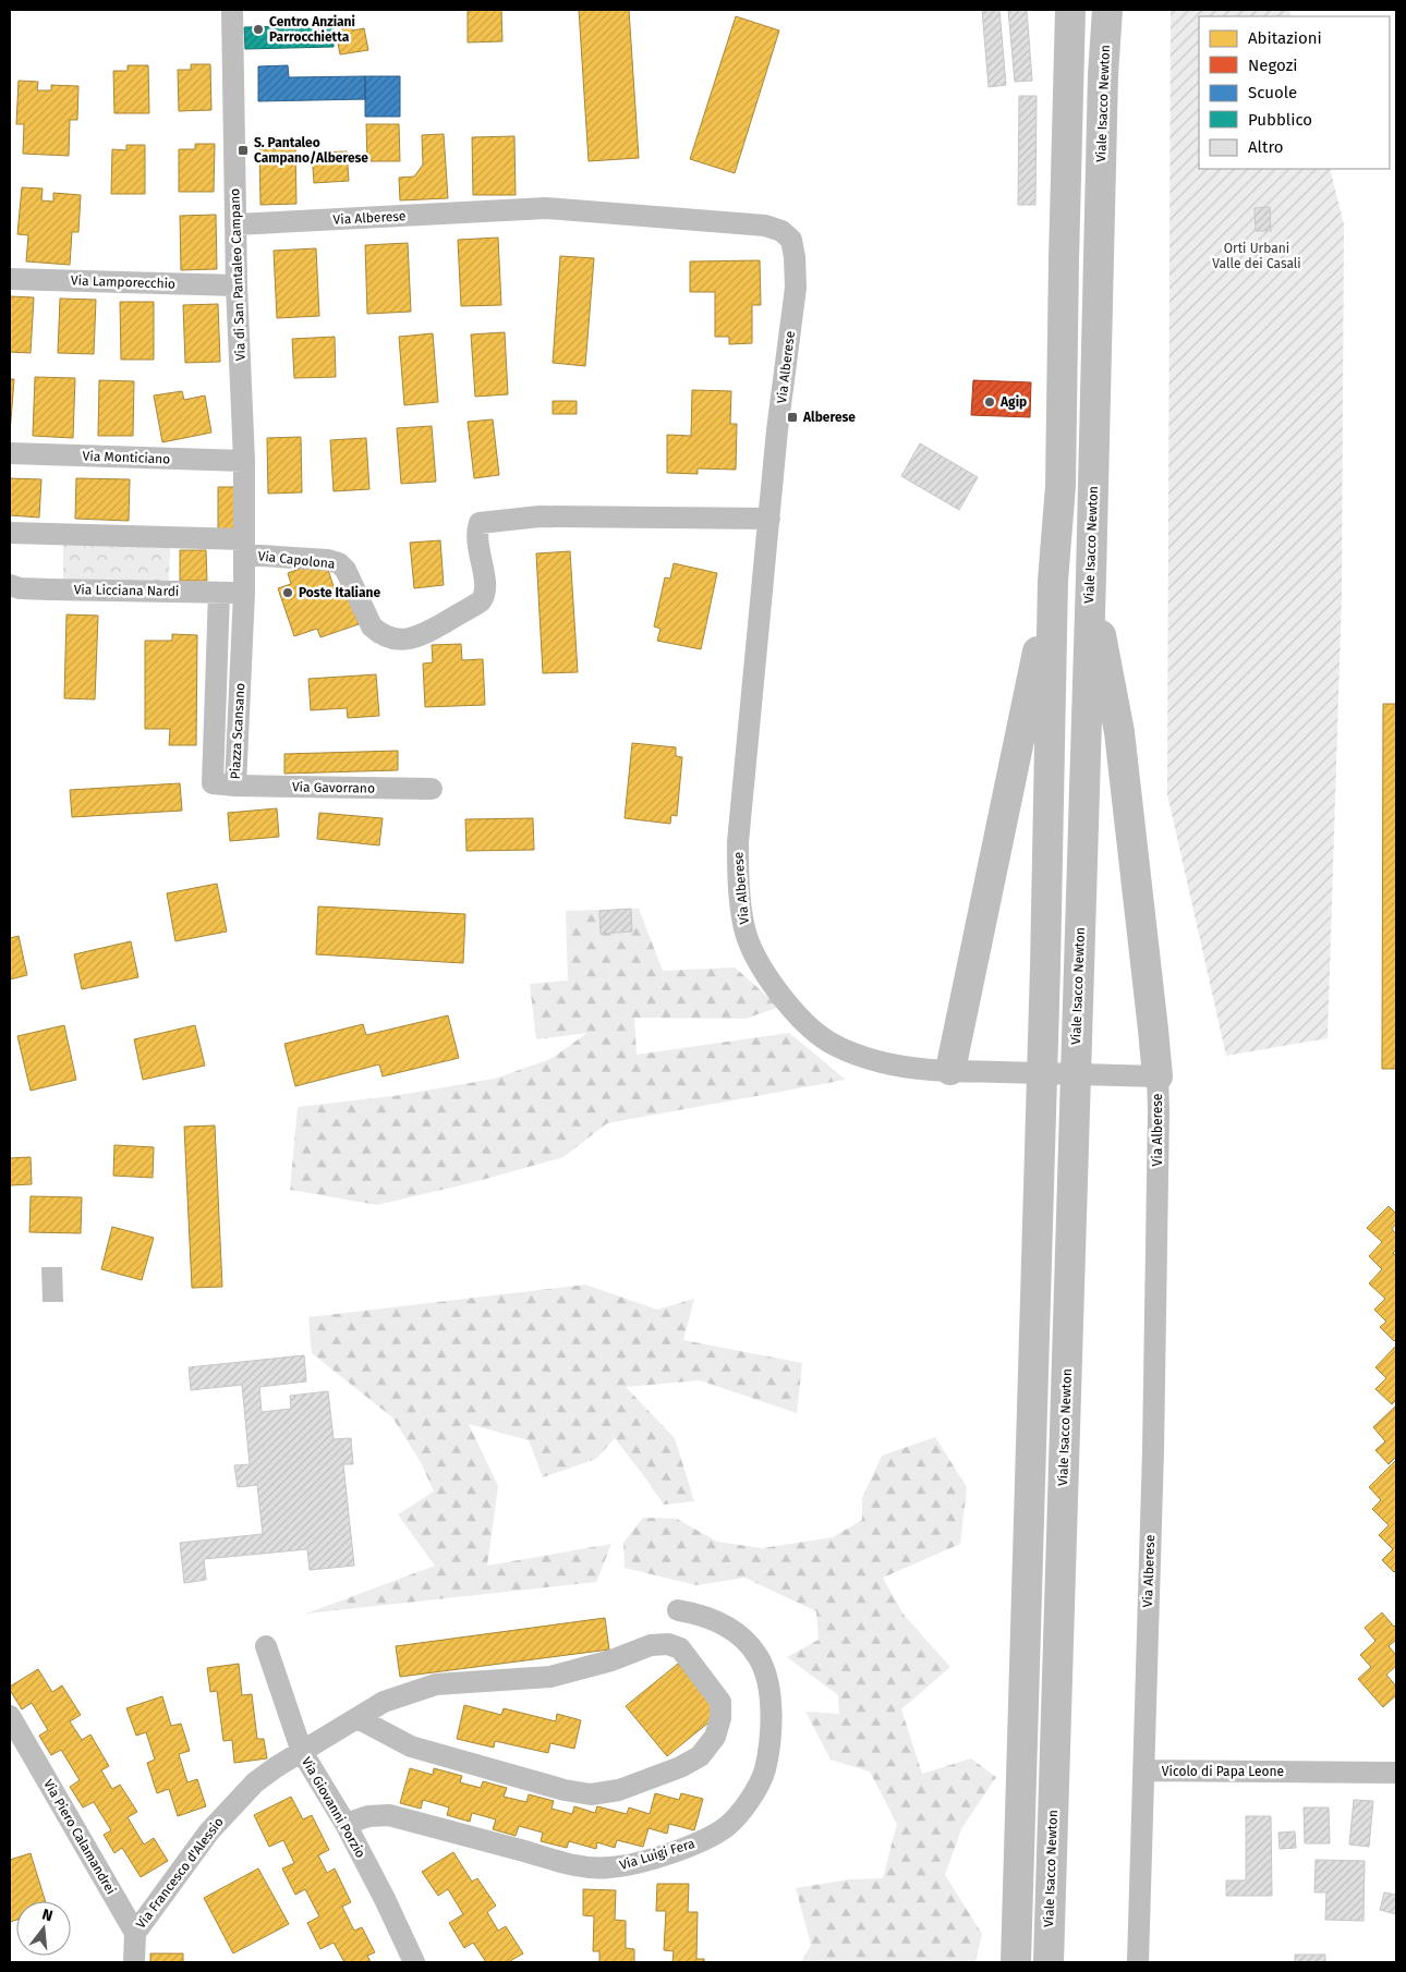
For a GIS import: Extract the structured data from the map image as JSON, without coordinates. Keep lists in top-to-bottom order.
{
  "streets": {
    "highway": ["Viale Isacco Newton"],
    "street": [
      "Via Alberese",
      "Via di San Pantaleo Campano",
      "Via Lamporecchio",
      "Via Monticiano",
      "Via Capolona",
      "Via Licciana Nardi",
      "Piazza Scansano",
      "Via Gavorrano",
      "Vicolo di Papa Leone",
      "Via Giovanni Porzio",
      "Via Piero Calamandrei",
      "Via Luigi Fera",
      "Via Francesco d'Alessio"
    ]
  },
  "crossings": [
    ["Via Alberese", "Via di San Pantaleo Campano"],
    ["Via Alberese", "Via Capolona"],
    ["Via Alberese", "Vicolo di Papa Leone"],
    ["Via di San Pantaleo Campano", "Via Lamporecchio"],
    ["Via di San Pantaleo Campano", "Via Monticiano"],
    ["Via di San Pantaleo Campano", "Via Capolona"],
    ["Via di San Pantaleo Campano", "Via Licciana Nardi"],
    ["Via di San Pantaleo Campano", "Piazza Scansano"],
    ["Via Licciana Nardi", "Piazza Scansano"],
    ["Piazza Scansano", "Via Gavorrano"],
    ["Via Giovanni Porzio", "Via Luigi Fera"],
    ["Via Giovanni Porzio", "Via Francesco d'Alessio"],
    ["Via Piero Calamandrei", "Via Francesco d'Alessio"]
  ],
  "parks": ["Orti Urbani Valle dei Casali"],
  "places": {
    "other": ["Centro Anziani Parrocchietta", "Agip", "Poste Italiane"],
    "transit": ["S. Pantaleo Campano/Alberese", "Alberese"]
  },
  "legend": [
    "Abitazioni",
    "Negozi",
    "Scuole",
    "Pubblico",
    "Altro"
  ],
  "north": "top"
}
